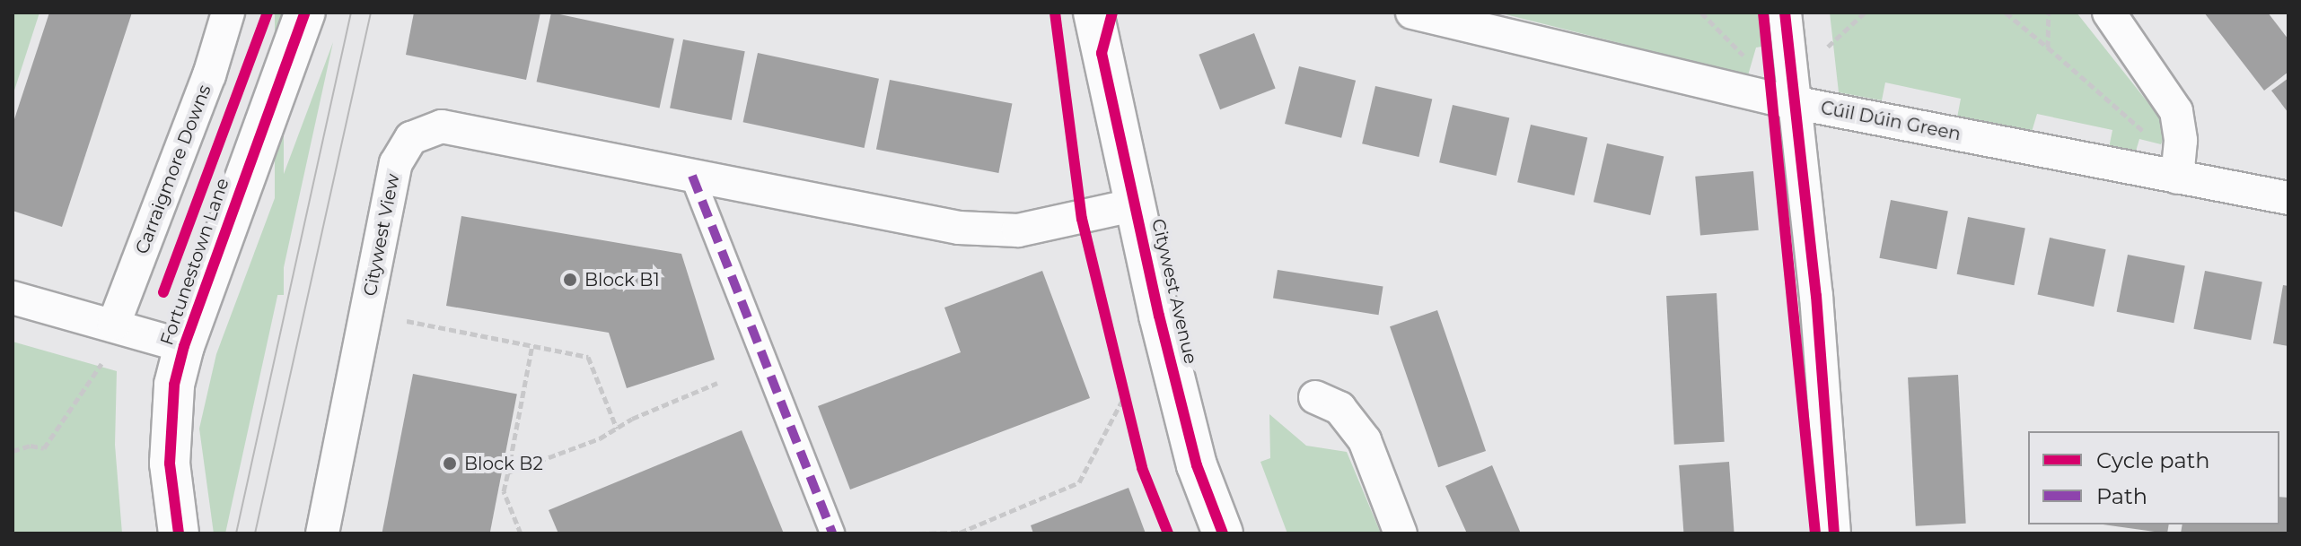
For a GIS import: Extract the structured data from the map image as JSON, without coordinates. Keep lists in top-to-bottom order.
{
  "streets": {
    "street": [
      "Cúil Dúin Green",
      "Carraigmore Downs",
      "Citywest View",
      "Fortunestown Lane",
      "Citywest Avenue"
    ]
  },
  "crossings": [
    ["Citywest View", "Citywest Avenue"]
  ],
  "places": ["Block B1", "Block B2"],
  "legend": ["Cycle path", "Path"]
}
